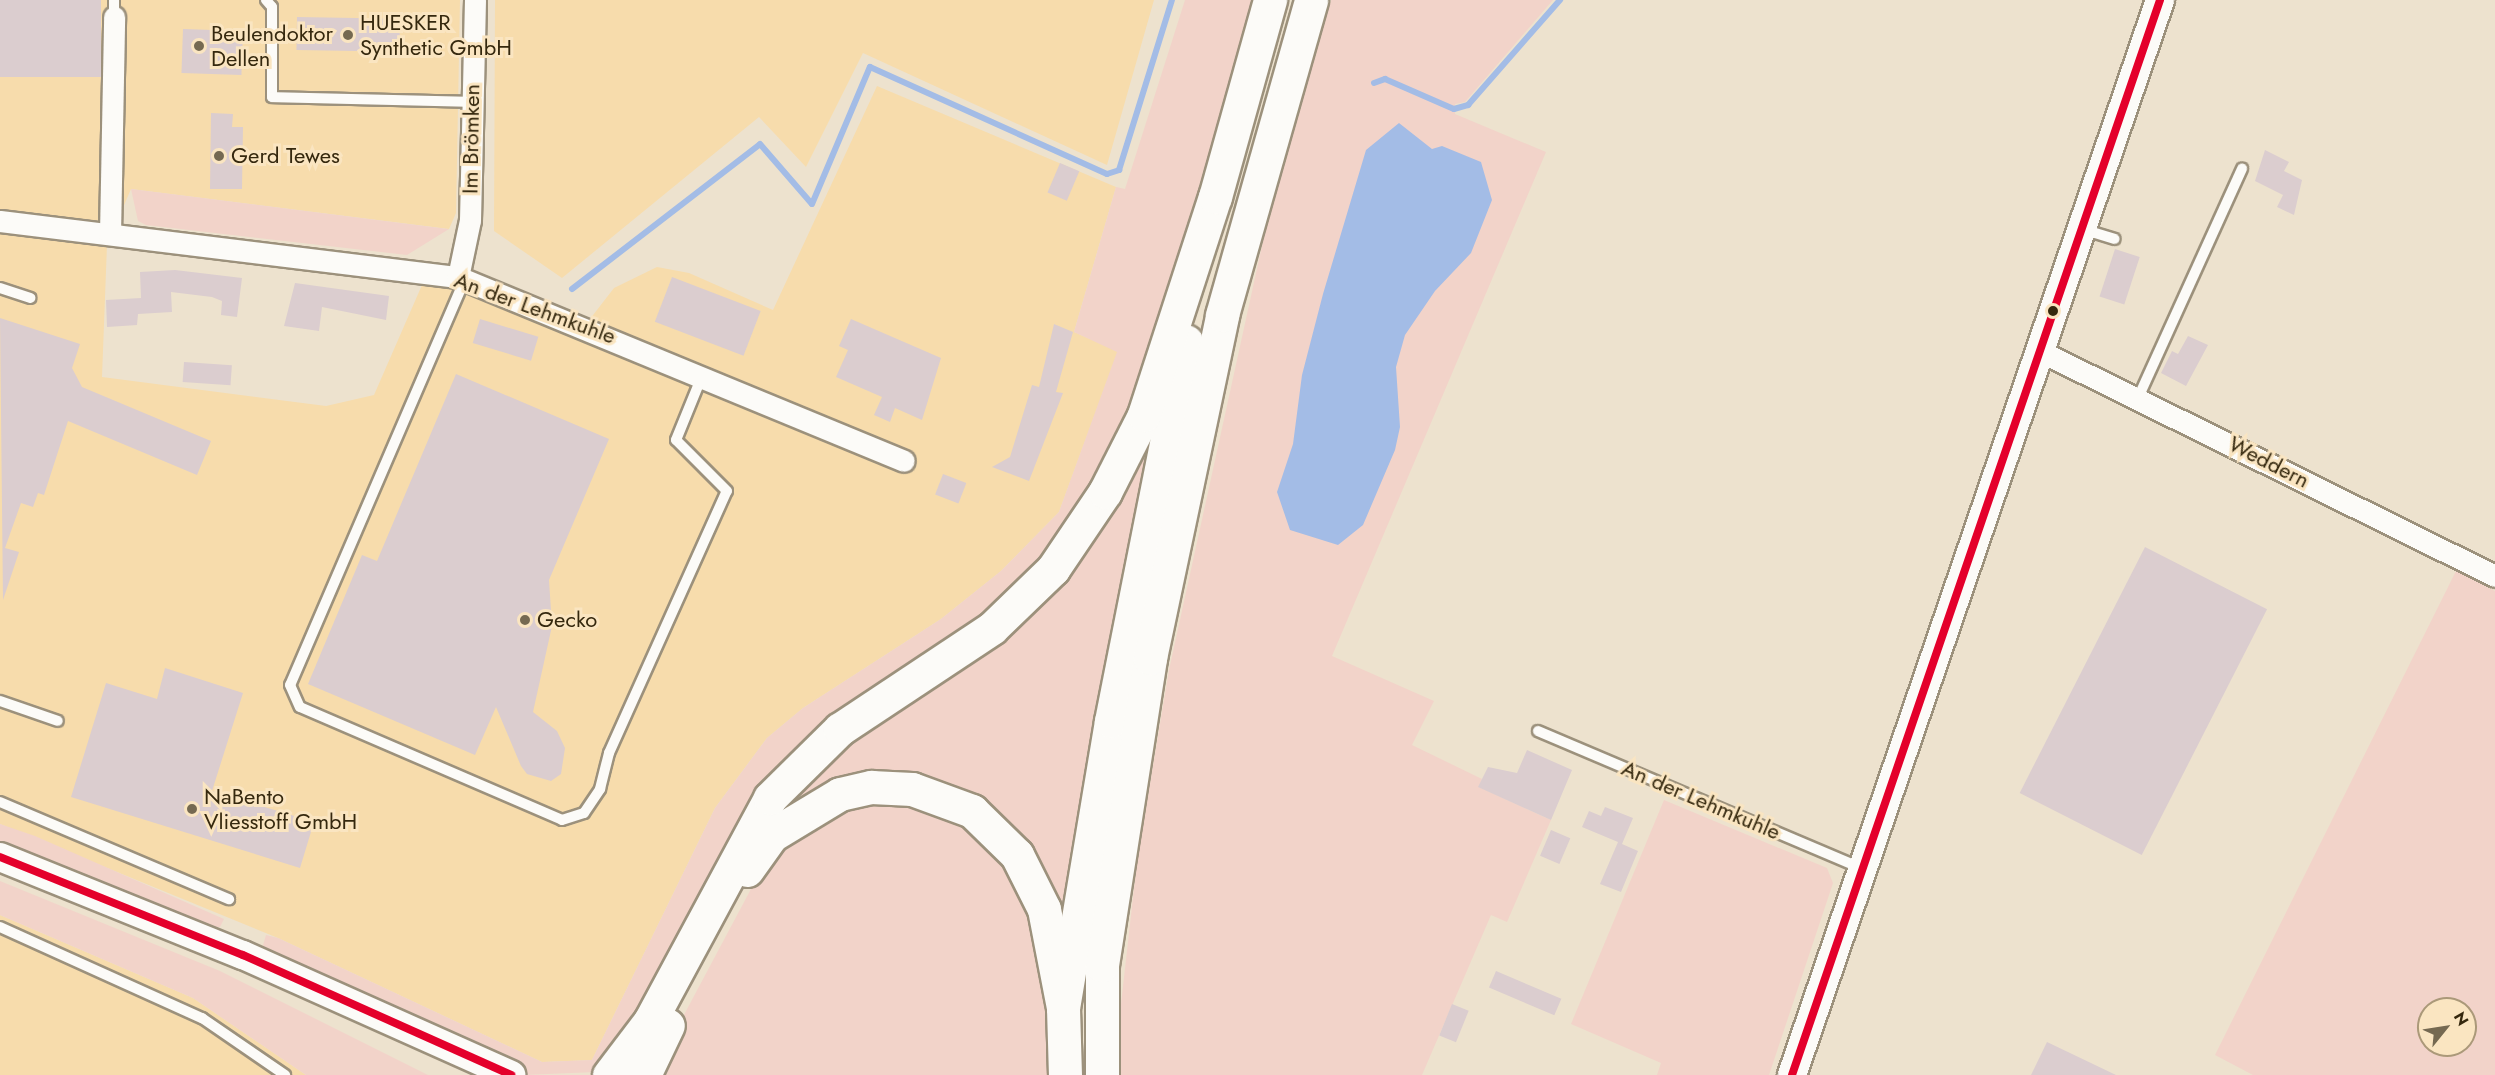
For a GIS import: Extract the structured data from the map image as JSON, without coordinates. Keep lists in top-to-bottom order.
{
  "streets": {
    "street": ["Im Brömken", "An der Lehmkuhle", "Weddern"]
  },
  "crossings": [
    ["Im Brömken", "An der Lehmkuhle"]
  ],
  "places": [
    "HUESKER Synthetic GmbH",
    "Beulendoktor Dellen",
    "Gerd Tewes",
    "Gecko",
    "NaBento Vliesstoff GmbH"
  ],
  "north": "top right"
}
